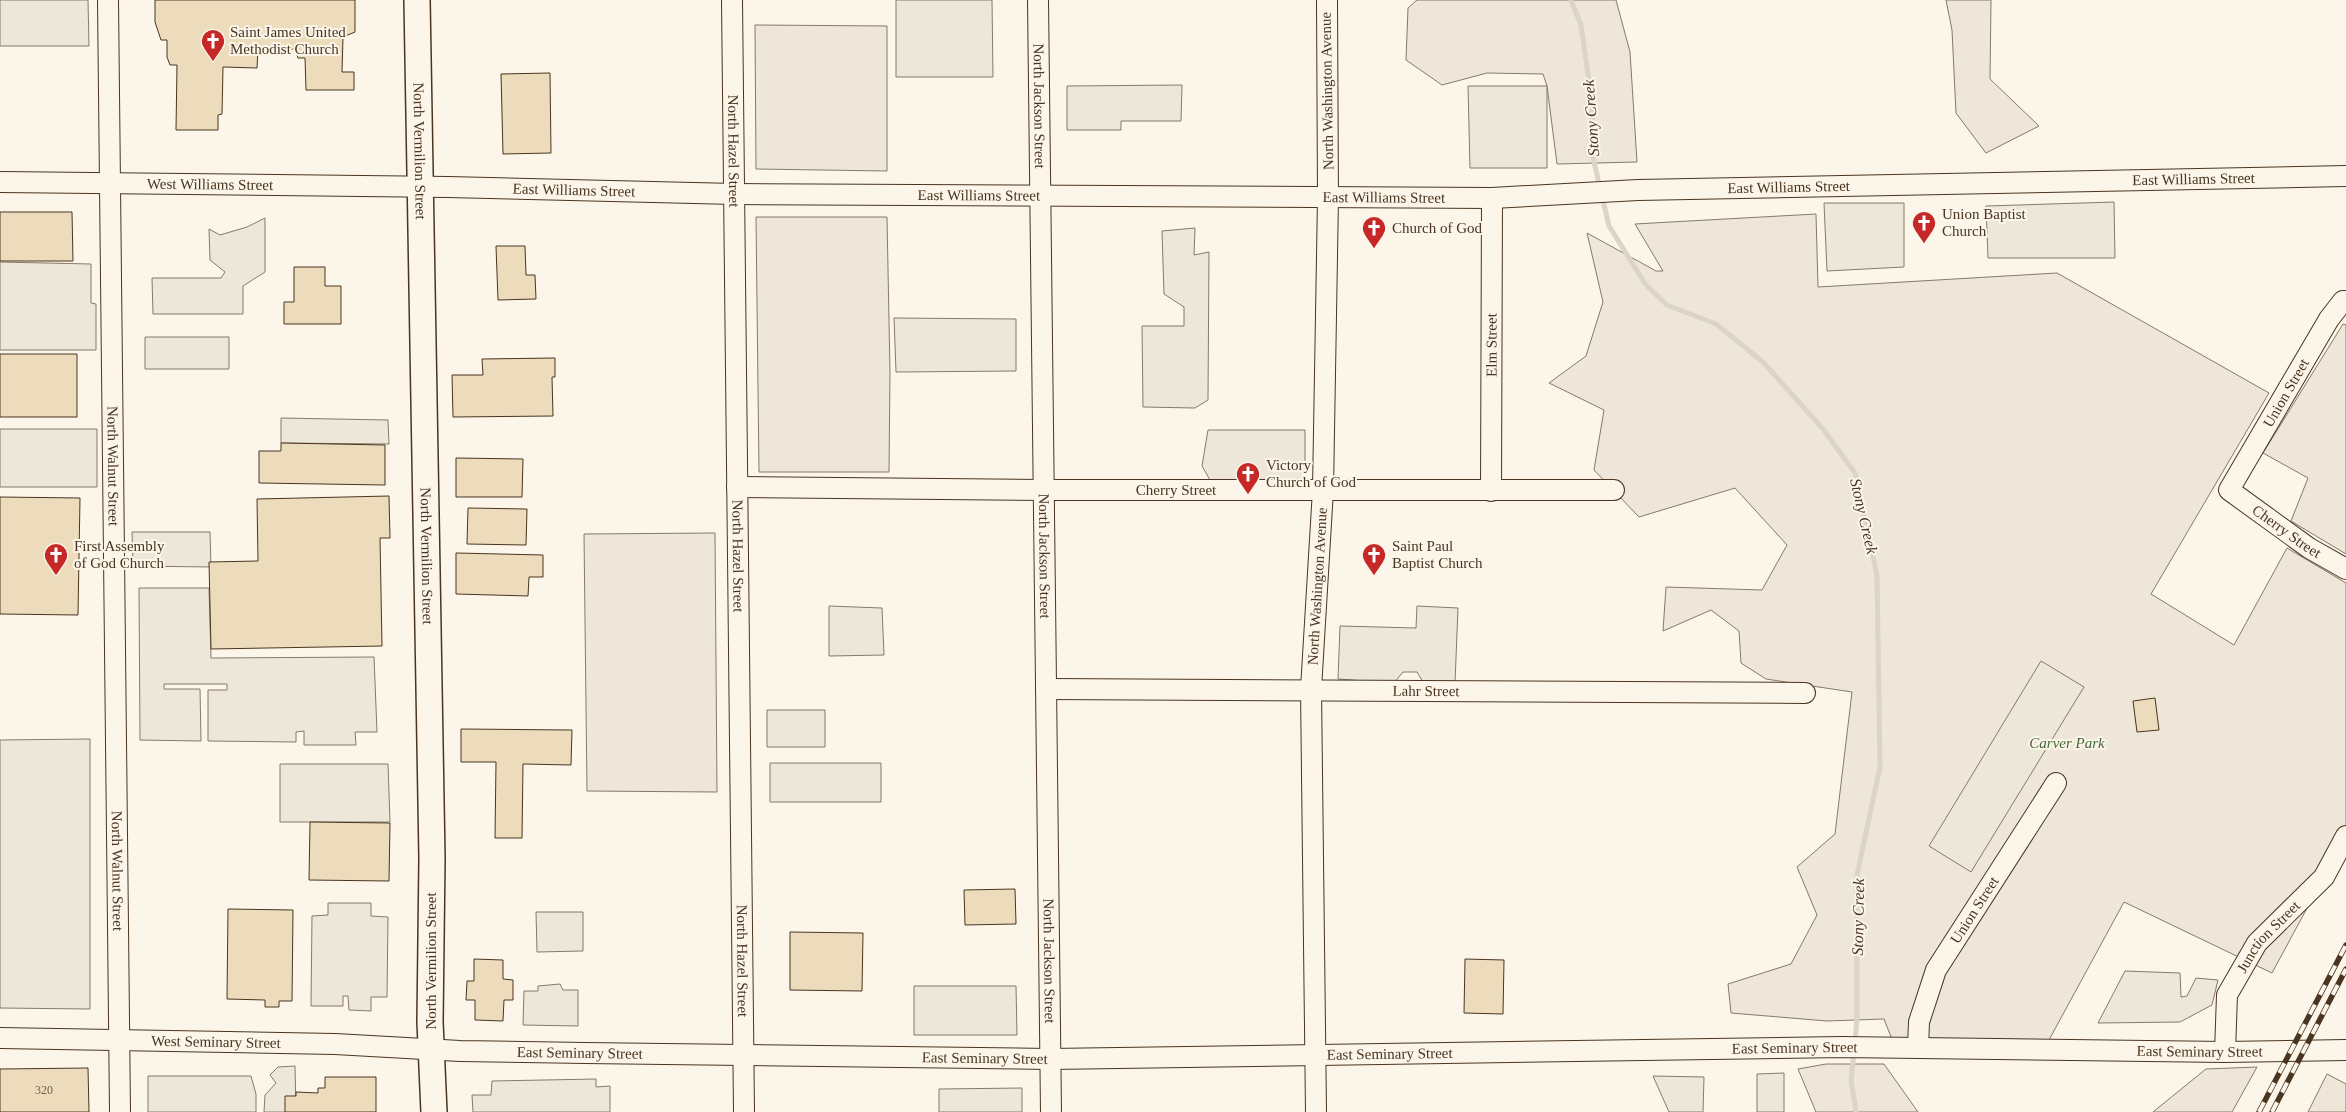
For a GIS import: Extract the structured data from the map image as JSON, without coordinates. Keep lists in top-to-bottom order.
{
  "streets": {
    "main road": ["North Vermilion Street"],
    "street": [
      "North Washington Avenue",
      "North Jackson Street",
      "North Hazel Street",
      "East Williams Street",
      "West Williams Street",
      "Elm Street",
      "Union Street",
      "North Walnut Street",
      "Cherry Street",
      "Lahr Street",
      "Junction Street",
      "West Seminary Street",
      "East Seminary Street"
    ]
  },
  "crossings": [
    ["North Washington Avenue", "East Williams Street"],
    ["North Washington Avenue", "Cherry Street"],
    ["North Washington Avenue", "Lahr Street"],
    ["North Washington Avenue", "East Seminary Street"],
    ["North Jackson Street", "East Williams Street"],
    ["North Jackson Street", "Cherry Street"],
    ["North Jackson Street", "Lahr Street"],
    ["North Jackson Street", "East Seminary Street"],
    ["North Vermilion Street", "East Williams Street"],
    ["North Vermilion Street", "West Williams Street"],
    ["North Vermilion Street", "West Seminary Street"],
    ["North Vermilion Street", "East Seminary Street"],
    ["North Hazel Street", "East Williams Street"],
    ["North Hazel Street", "Cherry Street"],
    ["North Hazel Street", "East Seminary Street"],
    ["East Williams Street", "West Williams Street"],
    ["East Williams Street", "Elm Street"],
    ["West Williams Street", "North Walnut Street"],
    ["Elm Street", "Cherry Street"],
    ["Union Street", "Cherry Street"],
    ["Union Street", "East Seminary Street"],
    ["North Walnut Street", "West Seminary Street"],
    ["Junction Street", "East Seminary Street"],
    ["West Seminary Street", "East Seminary Street"]
  ],
  "water": ["Stony Creek"],
  "parks": ["Carver Park"],
  "places": {
    "church": [
      "Saint James United Methodist Church",
      "Union Baptist Church",
      "Church of God",
      "Victory Church of God",
      "First Assembly of God Church",
      "Saint Paul Baptist Church"
    ]
  },
  "house_numbers": ["320"]
}
